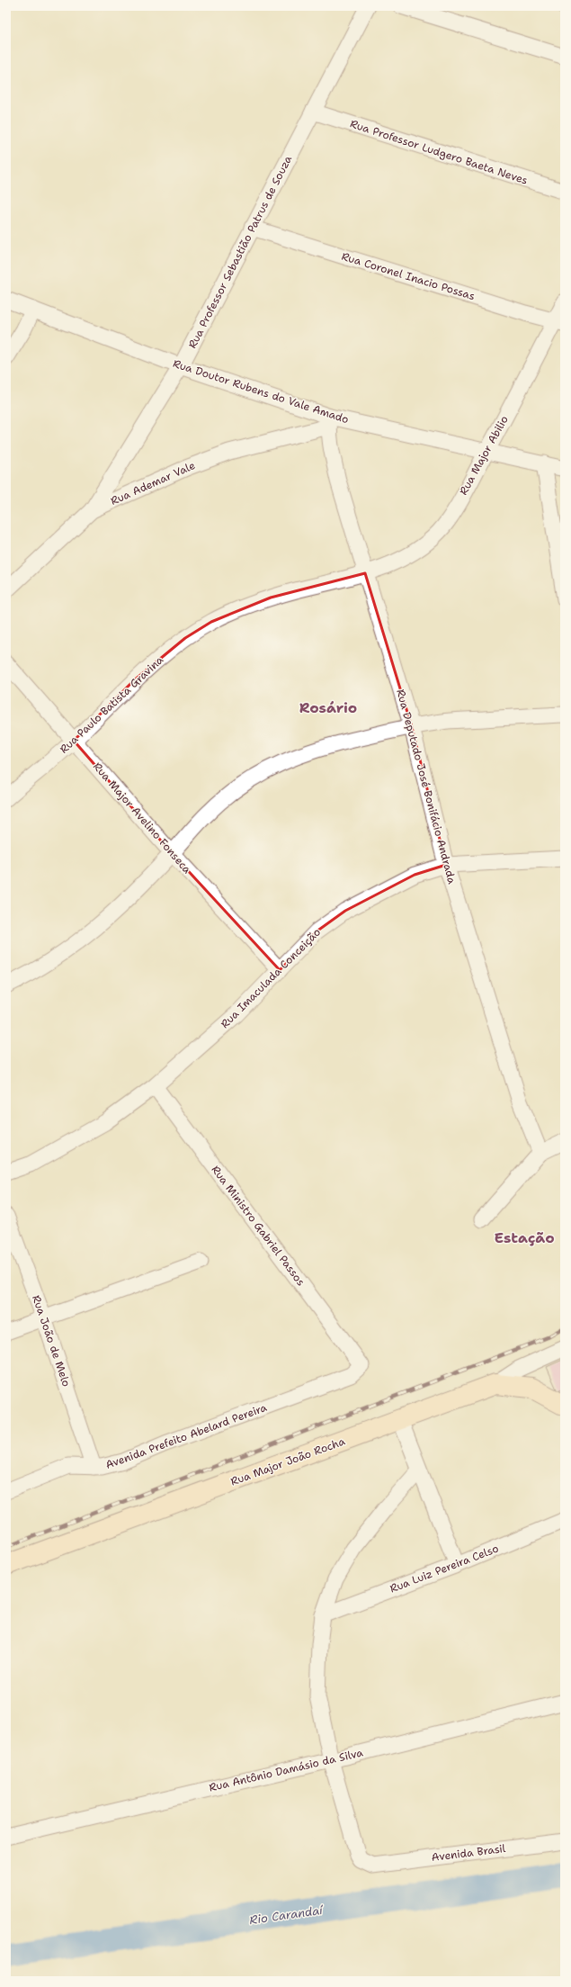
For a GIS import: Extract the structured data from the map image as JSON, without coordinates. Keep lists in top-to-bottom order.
{
  "streets": {
    "main road": ["Rua Major João Rocha"],
    "street": [
      "Rua Professor Ludgero Baeta Neves",
      "Rua Professor Sebastião Patrus de Souza",
      "Rua Coronel Inacio Possas",
      "Rua Doutor Rubens do Vale Amado",
      "Rua Major Abilio",
      "Rua Ademar Vale",
      "Rua Paulo Batista Gravina",
      "Rua Deputado José Bonifácio Andrada",
      "Rua Major Avelino Fonseca",
      "Rua Imaculada Conceição",
      "Rua Ministro Gabriel Passos",
      "Rua João de Melo",
      "Avenida Prefeito Abelard Pereira",
      "Rua Luiz Pereira Celso",
      "Rua Antônio Damásio da Silva",
      "Avenida Brasil"
    ]
  },
  "crossings": [
    ["Rua Professor Ludgero Baeta Neves", "Rua Professor Sebastião Patrus de Souza"],
    ["Rua Professor Sebastião Patrus de Souza", "Rua Coronel Inacio Possas"],
    ["Rua Professor Sebastião Patrus de Souza", "Rua Doutor Rubens do Vale Amado"],
    ["Rua Professor Sebastião Patrus de Souza", "Rua Ademar Vale"],
    ["Rua Coronel Inacio Possas", "Rua Major Abilio"],
    ["Rua Doutor Rubens do Vale Amado", "Rua Major Abilio"],
    ["Rua Doutor Rubens do Vale Amado", "Rua Ademar Vale"],
    ["Rua Doutor Rubens do Vale Amado", "Rua Deputado José Bonifácio Andrada"],
    ["Rua Major Abilio", "Rua Paulo Batista Gravina"],
    ["Rua Major Abilio", "Rua Deputado José Bonifácio Andrada"],
    ["Rua Ademar Vale", "Rua Deputado José Bonifácio Andrada"],
    ["Rua Paulo Batista Gravina", "Rua Deputado José Bonifácio Andrada"],
    ["Rua Paulo Batista Gravina", "Rua Major Avelino Fonseca"],
    ["Rua Deputado José Bonifácio Andrada", "Rua Imaculada Conceição"],
    ["Rua Major Avelino Fonseca", "Rua Imaculada Conceição"],
    ["Rua Imaculada Conceição", "Rua Ministro Gabriel Passos"],
    ["Rua Ministro Gabriel Passos", "Avenida Prefeito Abelard Pereira"],
    ["Rua João de Melo", "Avenida Prefeito Abelard Pereira"],
    ["Rua Antônio Damásio da Silva", "Avenida Brasil"]
  ],
  "districts": ["Rosário", "Estação"],
  "water": ["Rio Carandaí"]
}
